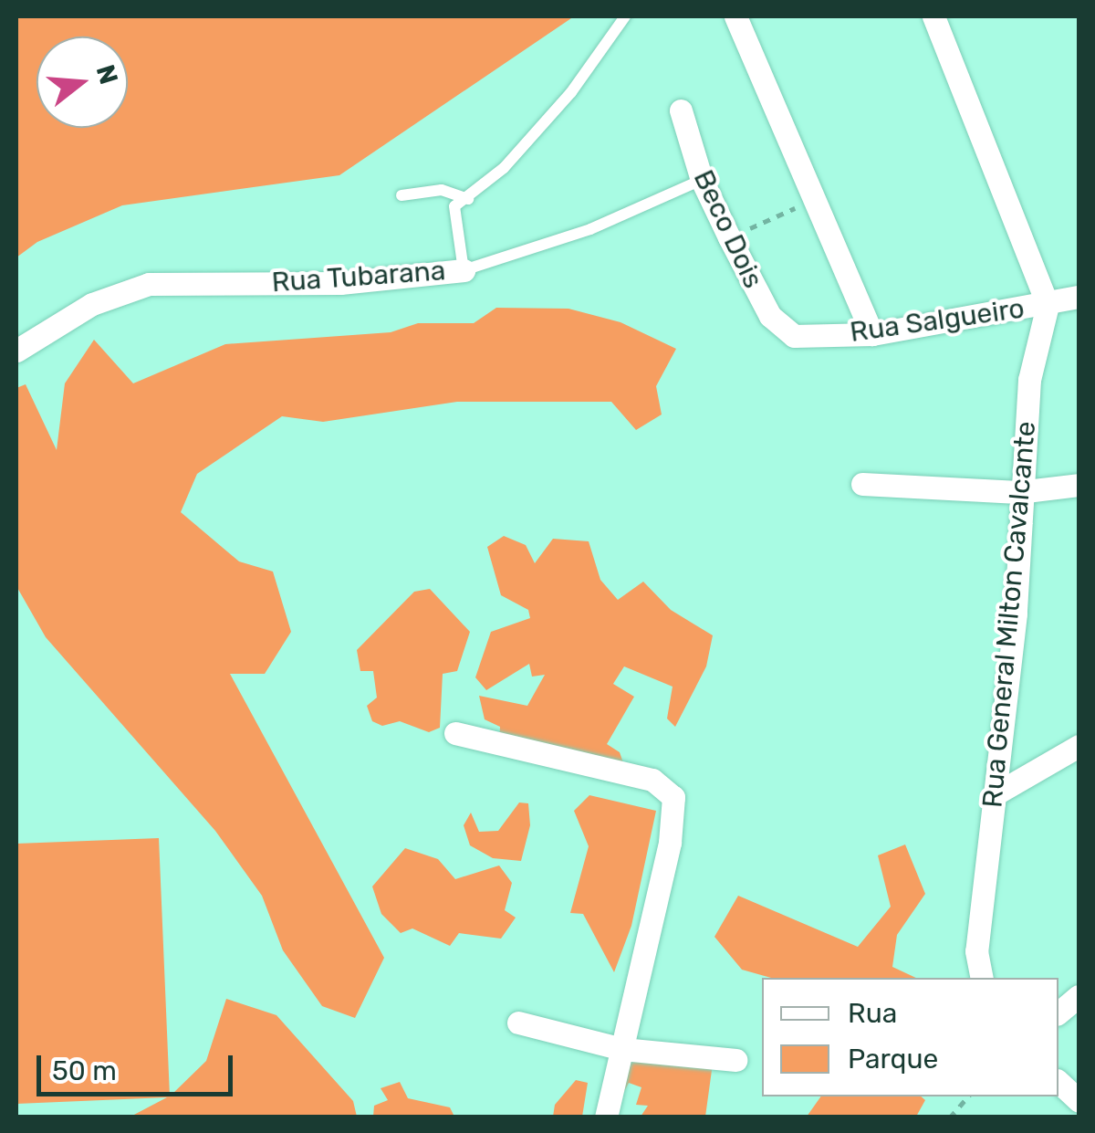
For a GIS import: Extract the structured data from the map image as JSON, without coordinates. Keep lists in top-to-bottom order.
{
  "streets": {
    "street": [
      "Beco Dois",
      "Rua Tubarana",
      "Rua Salgueiro",
      "Rua General Milton Cavalcante"
    ]
  },
  "crossings": [
    ["Beco Dois", "Rua Tubarana"],
    ["Beco Dois", "Rua Salgueiro"],
    ["Rua Salgueiro", "Rua General Milton Cavalcante"]
  ],
  "legend": ["Rua", "Parque"],
  "scale_bar": "50 m",
  "north": "right"
}
